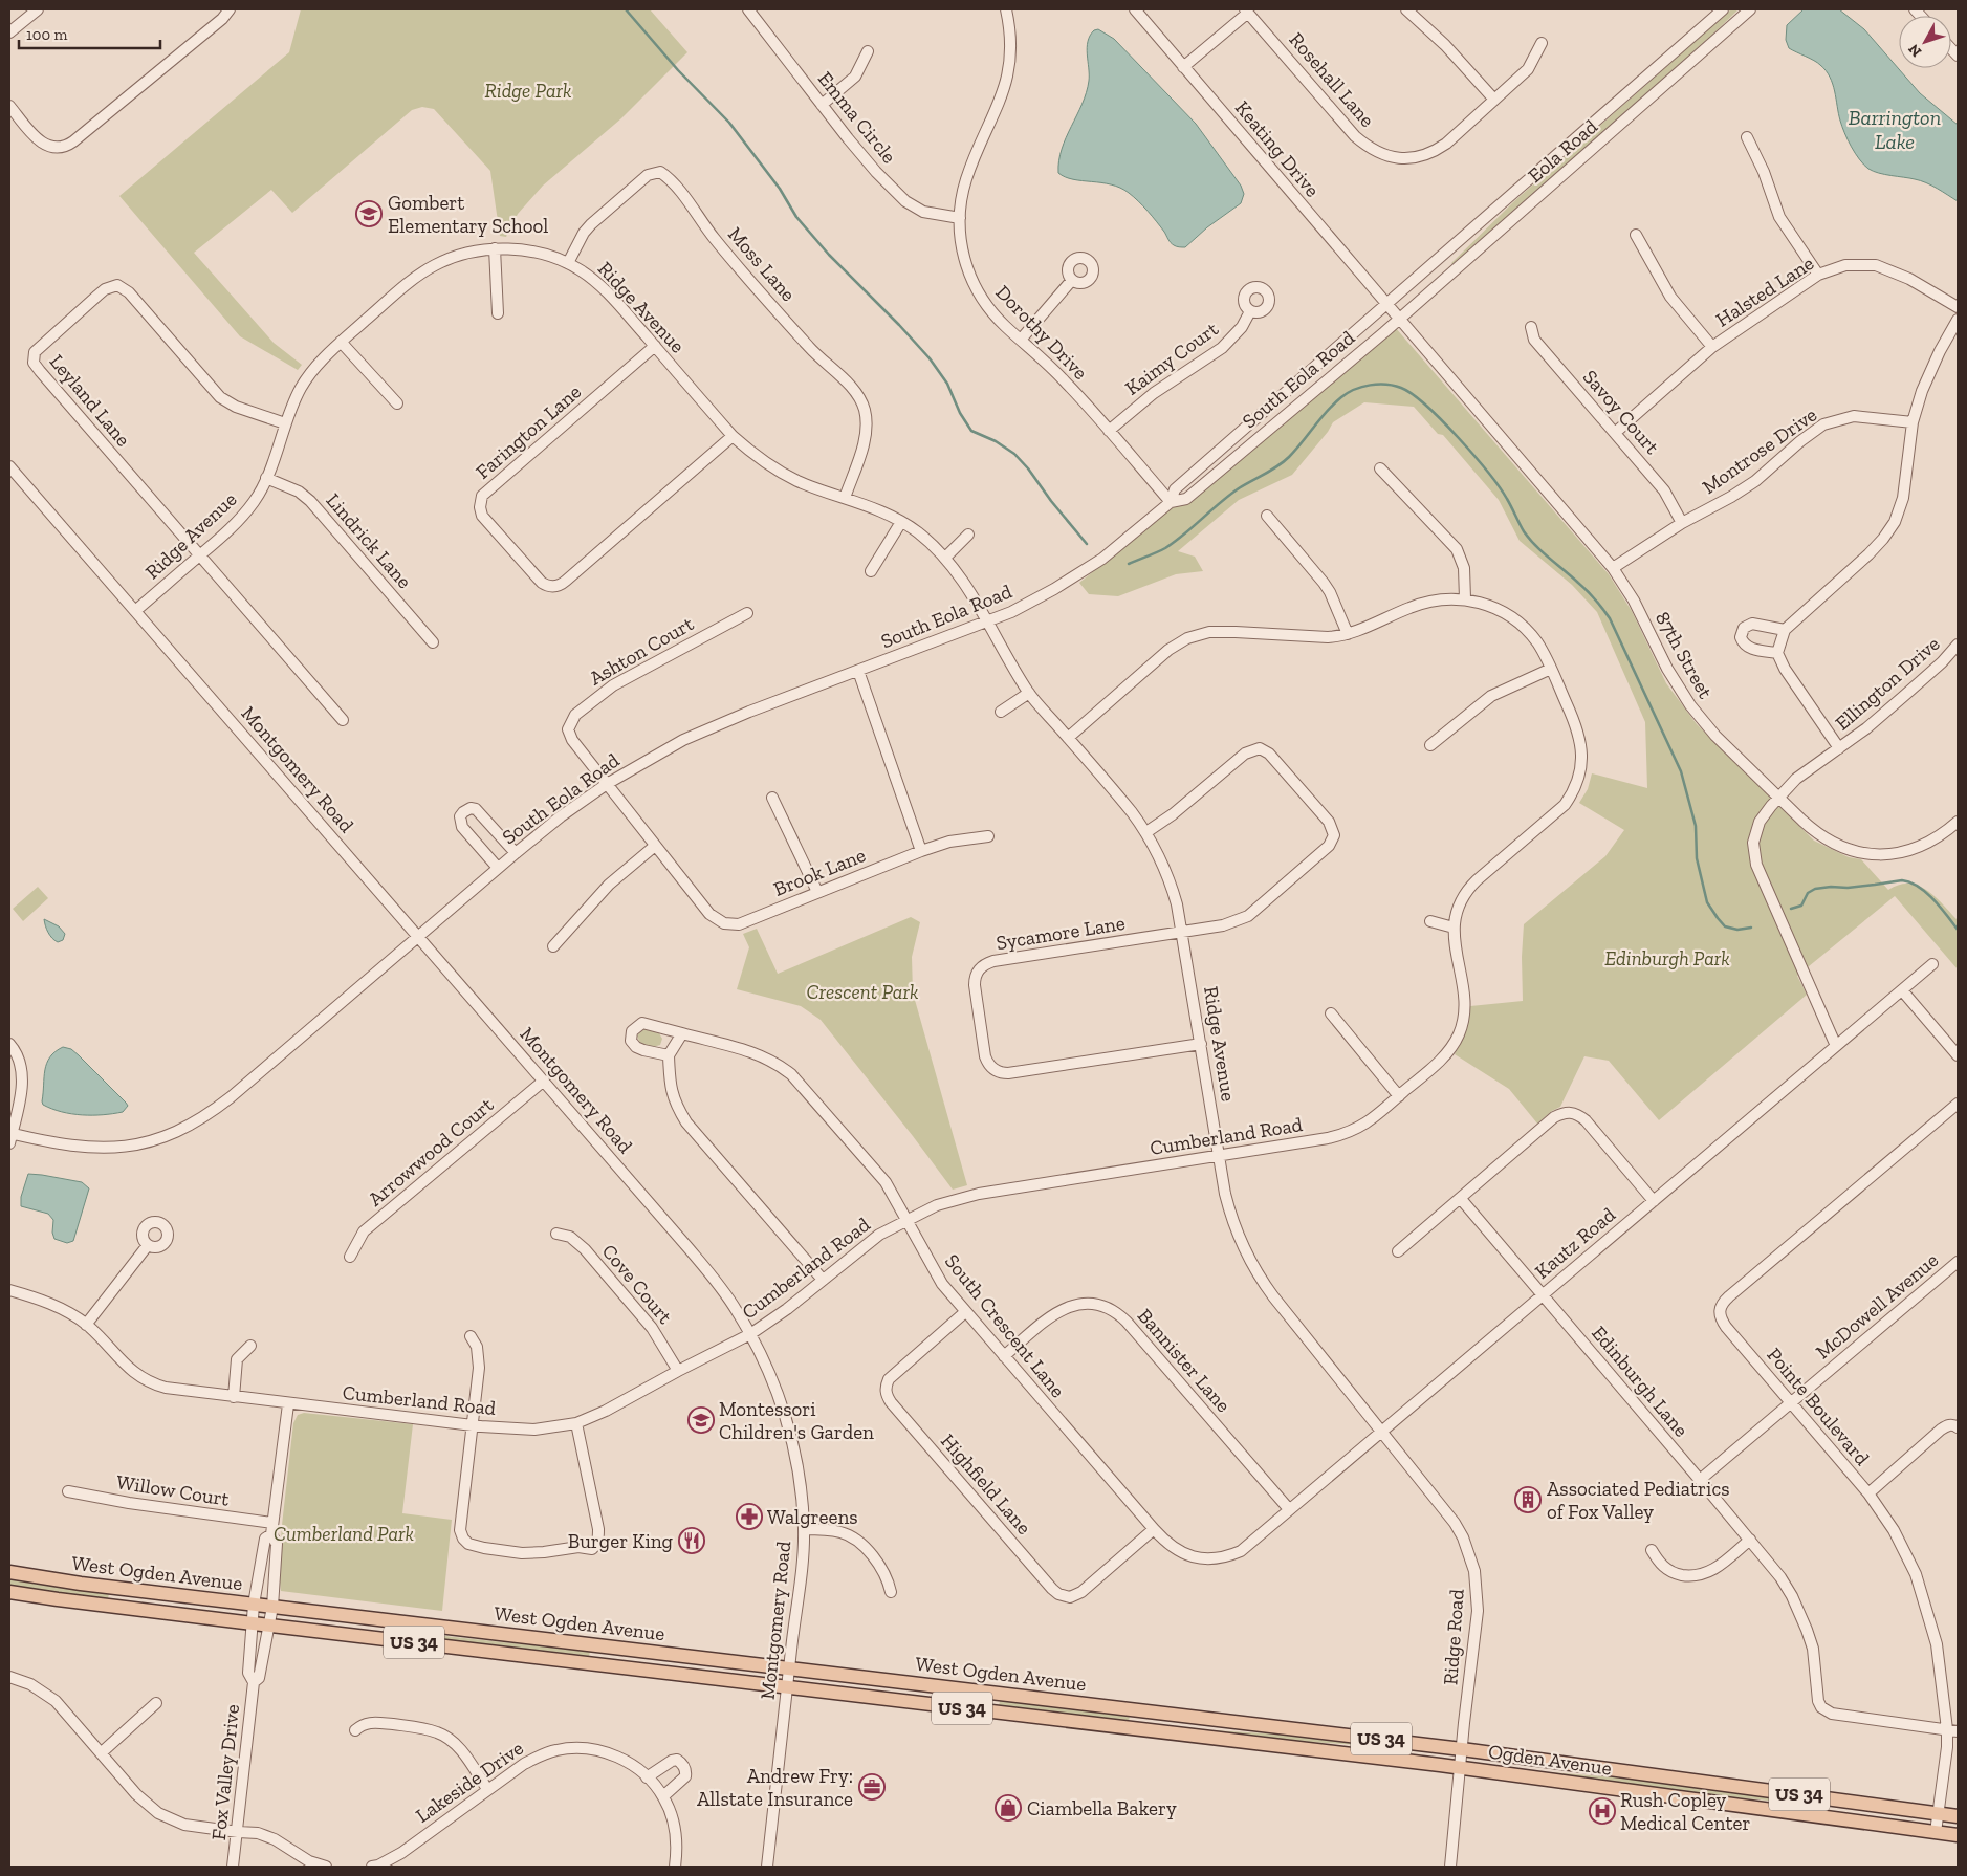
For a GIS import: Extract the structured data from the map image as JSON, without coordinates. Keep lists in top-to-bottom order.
{
  "streets": {
    "main road": ["West Ogden Avenue", "US 34", "Ogden Avenue"],
    "street": [
      "Rosehall Lane",
      "Emma Circle",
      "Keating Drive",
      "Eola Road",
      "Moss Lane",
      "Halsted Lane",
      "Ridge Avenue",
      "Dorothy Drive",
      "Kaimy Court",
      "South Eola Road",
      "Leyland Lane",
      "Savoy Court",
      "Farington Lane",
      "Montrose Drive",
      "Lindrick Lane",
      "Ashton Court",
      "87th Street",
      "Ellington Drive",
      "Montgomery Road",
      "Brook Lane",
      "Sycamore Lane",
      "Cumberland Road",
      "Arrowwood Court",
      "Kautz Road",
      "Cove Court",
      "McDowell Avenue",
      "South Crescent Lane",
      "Bannister Lane",
      "Edinburgh Lane",
      "Pointe Boulevard",
      "Highfield Lane",
      "Willow Court",
      "Ridge Road",
      "Fox Valley Drive",
      "Lakeside Drive"
    ]
  },
  "crossings": [
    ["Emma Circle", "Dorothy Drive"],
    ["Keating Drive", "Eola Road"],
    ["Keating Drive", "South Eola Road"],
    ["Keating Drive", "87th Street"],
    ["Eola Road", "South Eola Road"],
    ["Eola Road", "87th Street"],
    ["Moss Lane", "Ridge Avenue"],
    ["Halsted Lane", "Savoy Court"],
    ["Ridge Avenue", "South Eola Road"],
    ["Ridge Avenue", "Leyland Lane"],
    ["Ridge Avenue", "Farington Lane"],
    ["Ridge Avenue", "Lindrick Lane"],
    ["Ridge Avenue", "Montgomery Road"],
    ["Ridge Avenue", "Sycamore Lane"],
    ["Ridge Avenue", "Cumberland Road"],
    ["Ridge Avenue", "Kautz Road"],
    ["Ridge Avenue", "Ridge Road"],
    ["Dorothy Drive", "Kaimy Court"],
    ["Dorothy Drive", "South Eola Road"],
    ["South Eola Road", "Ashton Court"],
    ["South Eola Road", "87th Street"],
    ["South Eola Road", "Montgomery Road"],
    ["South Eola Road", "Brook Lane"],
    ["Savoy Court", "Montrose Drive"],
    ["Montrose Drive", "87th Street"],
    ["Ashton Court", "Brook Lane"],
    ["87th Street", "Ellington Drive"],
    ["Montgomery Road", "Cumberland Road"],
    ["Montgomery Road", "Arrowwood Court"],
    ["Montgomery Road", "West Ogden Avenue"],
    ["Cumberland Road", "Cove Court"],
    ["Cumberland Road", "South Crescent Lane"],
    ["Cumberland Road", "Fox Valley Drive"],
    ["Kautz Road", "South Crescent Lane"],
    ["Kautz Road", "Bannister Lane"],
    ["Kautz Road", "Edinburgh Lane"],
    ["Kautz Road", "Ridge Road"],
    ["McDowell Avenue", "Edinburgh Lane"],
    ["McDowell Avenue", "Pointe Boulevard"],
    ["South Crescent Lane", "Bannister Lane"],
    ["South Crescent Lane", "Highfield Lane"],
    ["Edinburgh Lane", "Pointe Boulevard"],
    ["Pointe Boulevard", "Ogden Avenue"],
    ["Willow Court", "Fox Valley Drive"],
    ["West Ogden Avenue", "Ogden Avenue"],
    ["West Ogden Avenue", "Fox Valley Drive"],
    ["Ridge Road", "Ogden Avenue"]
  ],
  "water": ["Barrington Lake"],
  "parks": [
    "Ridge Park",
    "Edinburgh Park",
    "Crescent Park",
    "Cumberland Park"
  ],
  "places": {
    "school or university": ["Gombert Elementary School", "Montessori Children's Garden"],
    "building": ["Associated Pediatrics of Fox Valley"],
    "pharmacy": ["Walgreens"],
    "restaurant": ["Burger King"],
    "office": ["Andrew Fry: Allstate Insurance"],
    "shop": ["Ciambella Bakery"],
    "hospital": ["Rush Copley Medical Center"]
  },
  "scale_bar": "100 m",
  "north": "bottom left"
}
